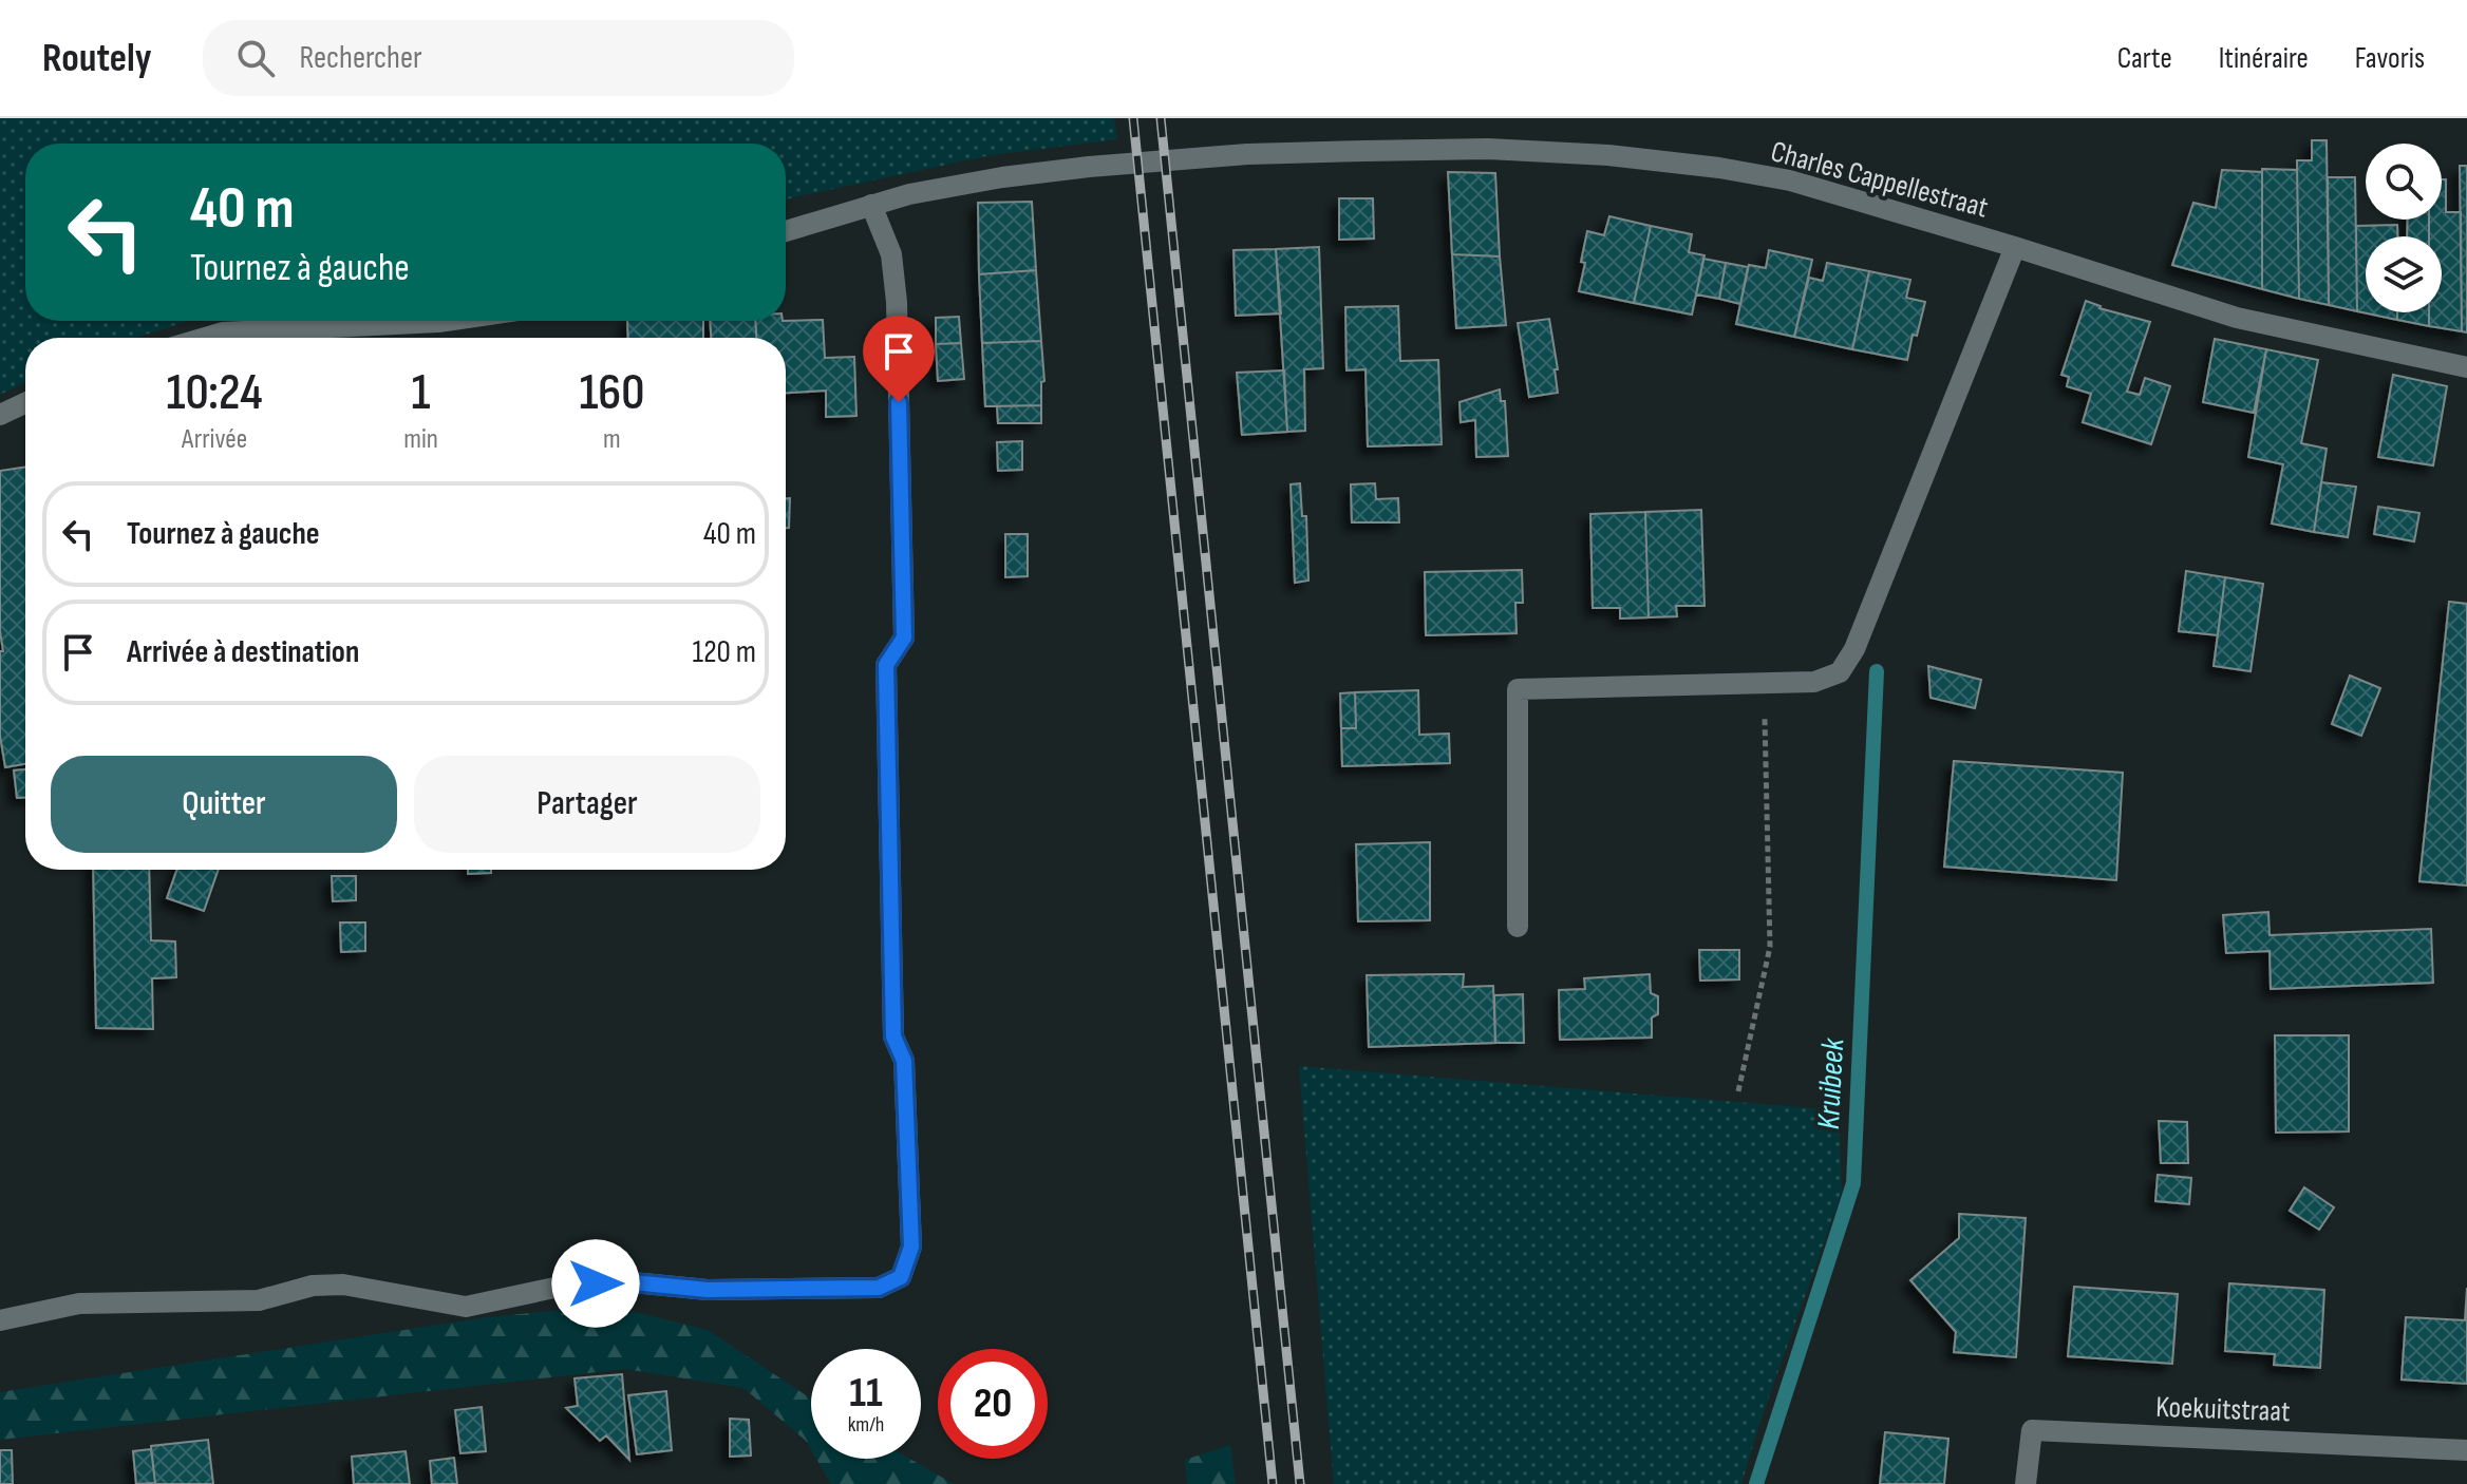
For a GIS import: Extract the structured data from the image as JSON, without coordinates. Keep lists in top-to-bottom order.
{
  "streets": {
    "street": ["Charles Cappellestraat", "Koekuitstraat"]
  },
  "water": ["Kruibeek"],
  "page": {
    "header": "Routely",
    "search": "Rechercher",
    "nav": ["Carte", "Itinéraire", "Favoris"],
    "turn": ["40 m", "Tournez à gauche"],
    "eta": [
      "10:24",
      "Arrivée",
      "1",
      "min",
      "160",
      "m"
    ],
    "list": [
      {
        "name": "Tournez à gauche",
        "value": "40 m"
      },
      {
        "name": "Arrivée à destination",
        "value": "120 m"
      }
    ],
    "buttons": ["Quitter", "Partager"],
    "speed": "11 km/h",
    "limit": "20"
  }
}
